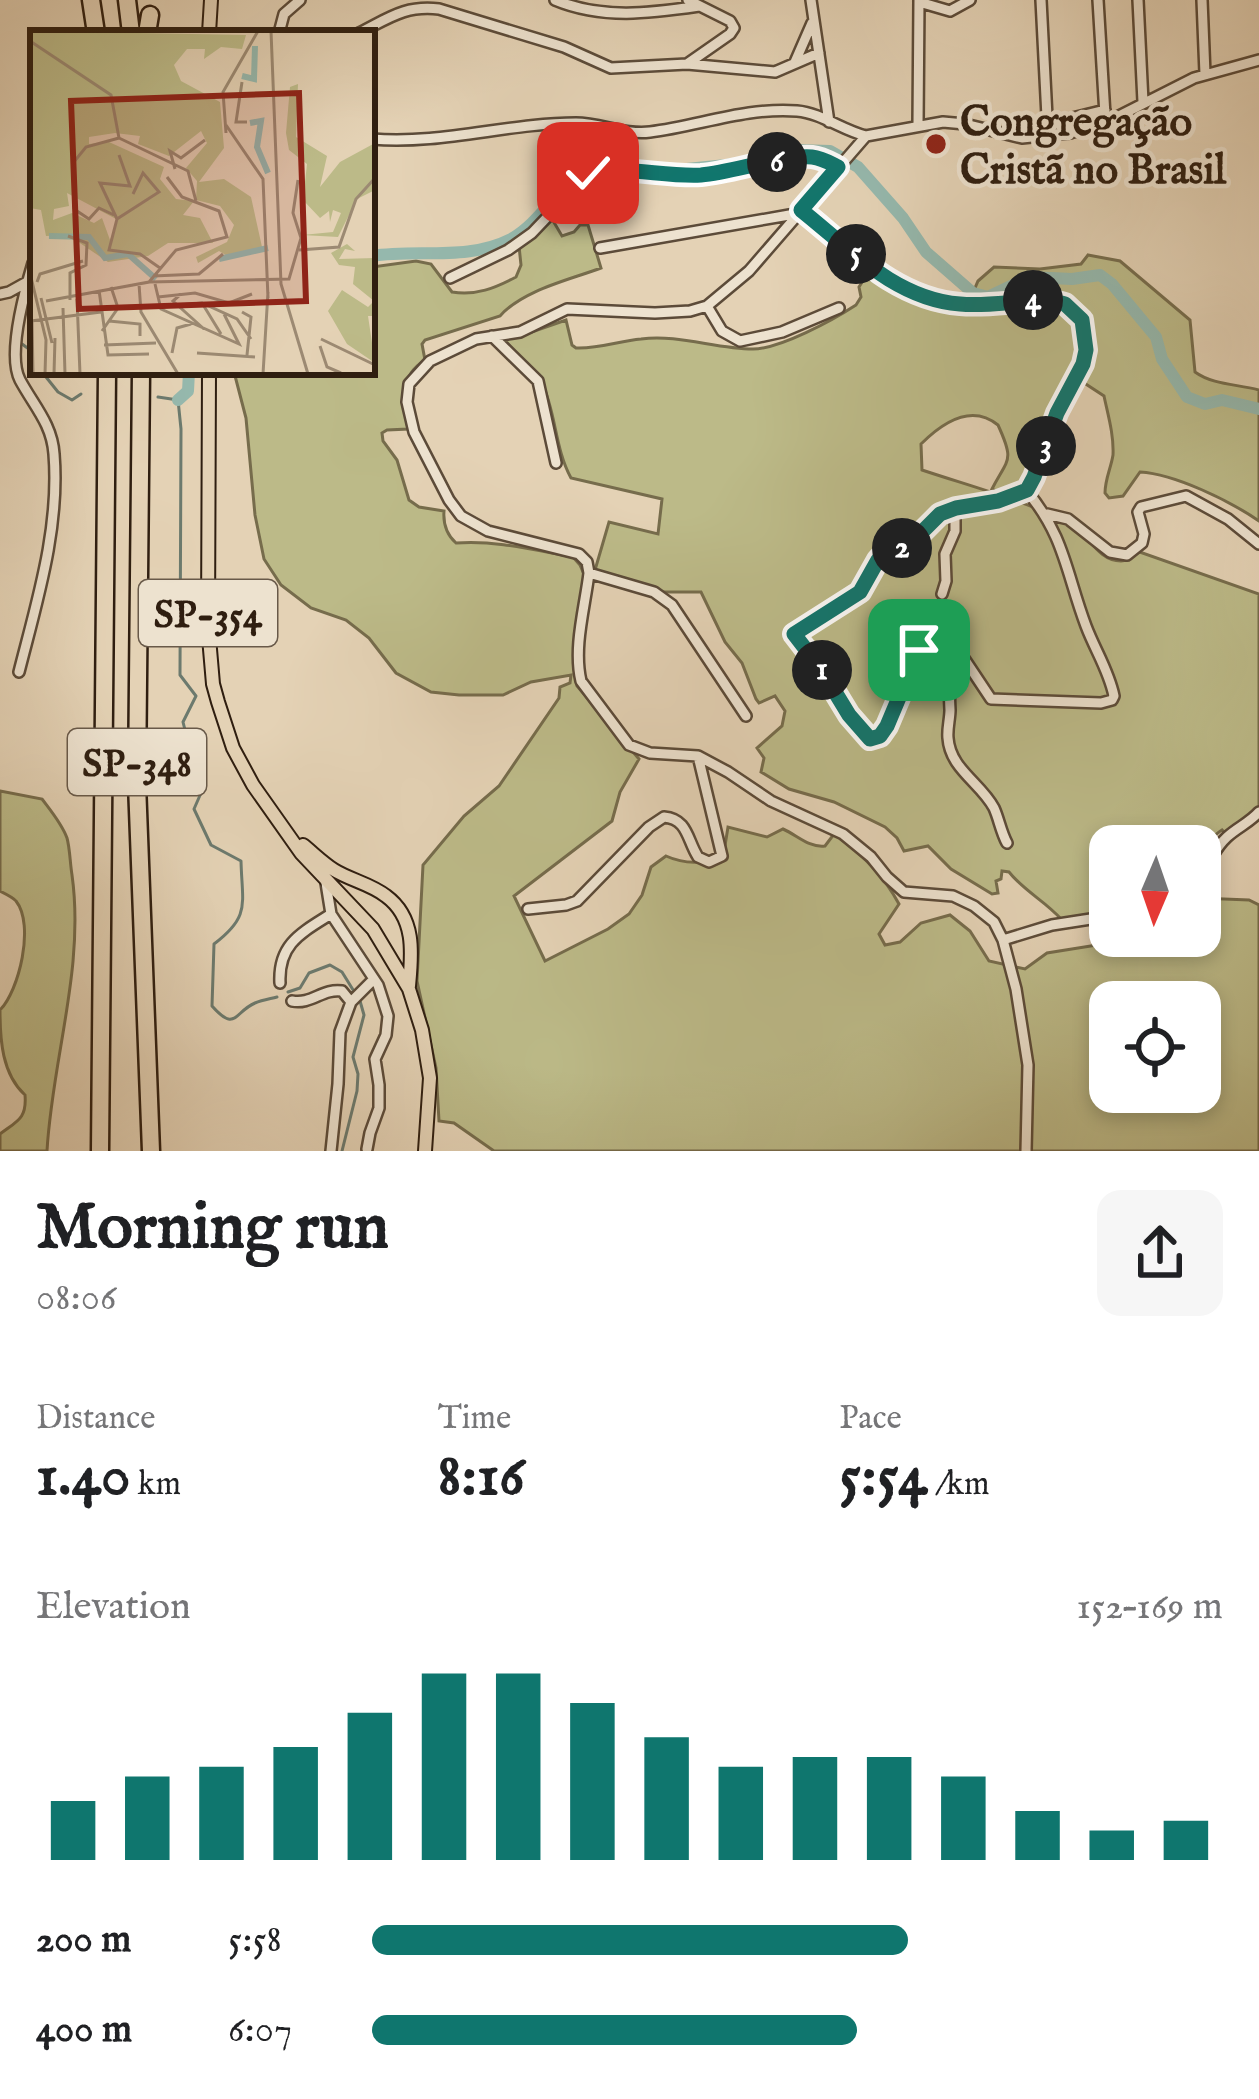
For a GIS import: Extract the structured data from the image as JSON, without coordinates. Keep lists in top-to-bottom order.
{
  "streets": {
    "highway": ["SP-348"],
    "main road": ["SP-354"]
  },
  "places": ["Congregação Cristã no Brasil"],
  "north": "bottom",
  "page": {
    "pins": [
      "6",
      "5",
      "4",
      "3",
      "2",
      "1"
    ],
    "heading": ["Morning run", "08:06"],
    "stats": [
      ["Distance", "1.40 km"],
      ["Time", "8:16"],
      ["Pace", "5:54 /km"]
    ],
    "chart": ["Elevation", "152–169 m"],
    "list": [
      {
        "name": "200 m",
        "note": "5:58"
      },
      {
        "name": "400 m",
        "note": "6:07"
      }
    ]
  }
}
